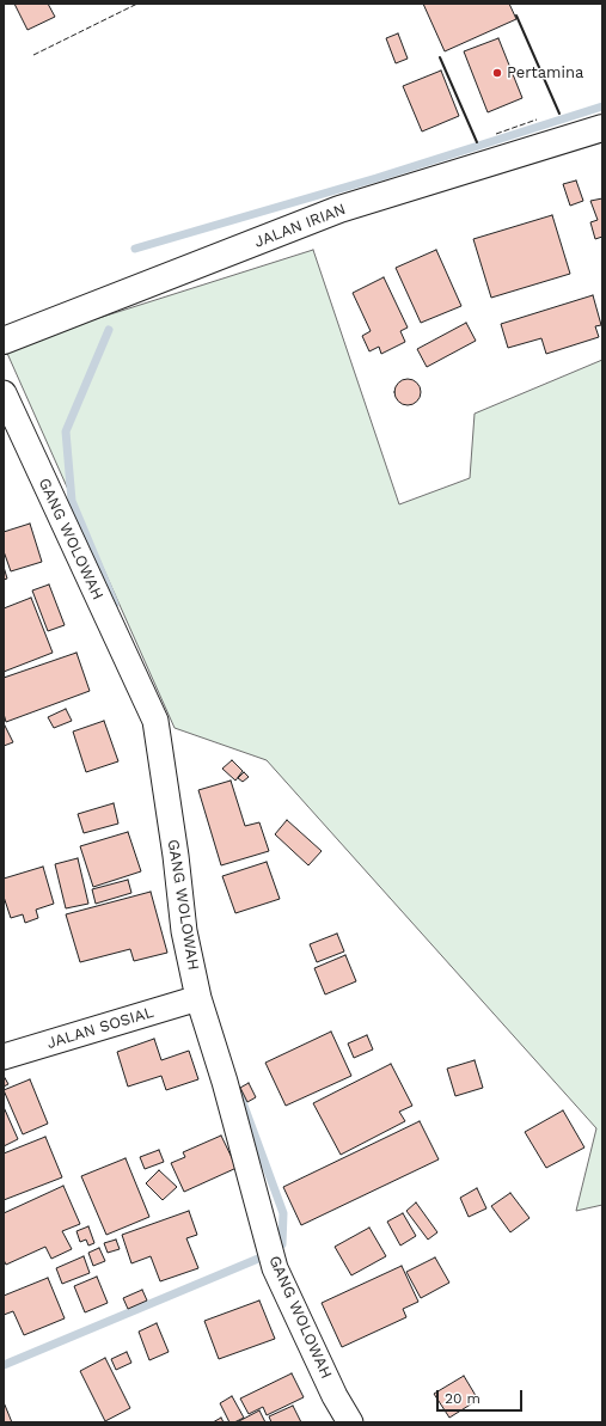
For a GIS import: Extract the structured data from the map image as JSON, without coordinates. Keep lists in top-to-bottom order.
{
  "streets": {
    "main road": ["JALAN IRIAN"],
    "street": ["GANG WOLOWAH", "JALAN SOSIAL"]
  },
  "crossings": [
    ["GANG WOLOWAH", "JALAN SOSIAL"]
  ],
  "places": ["Pertamina"],
  "scale_bar": "20 m"
}
